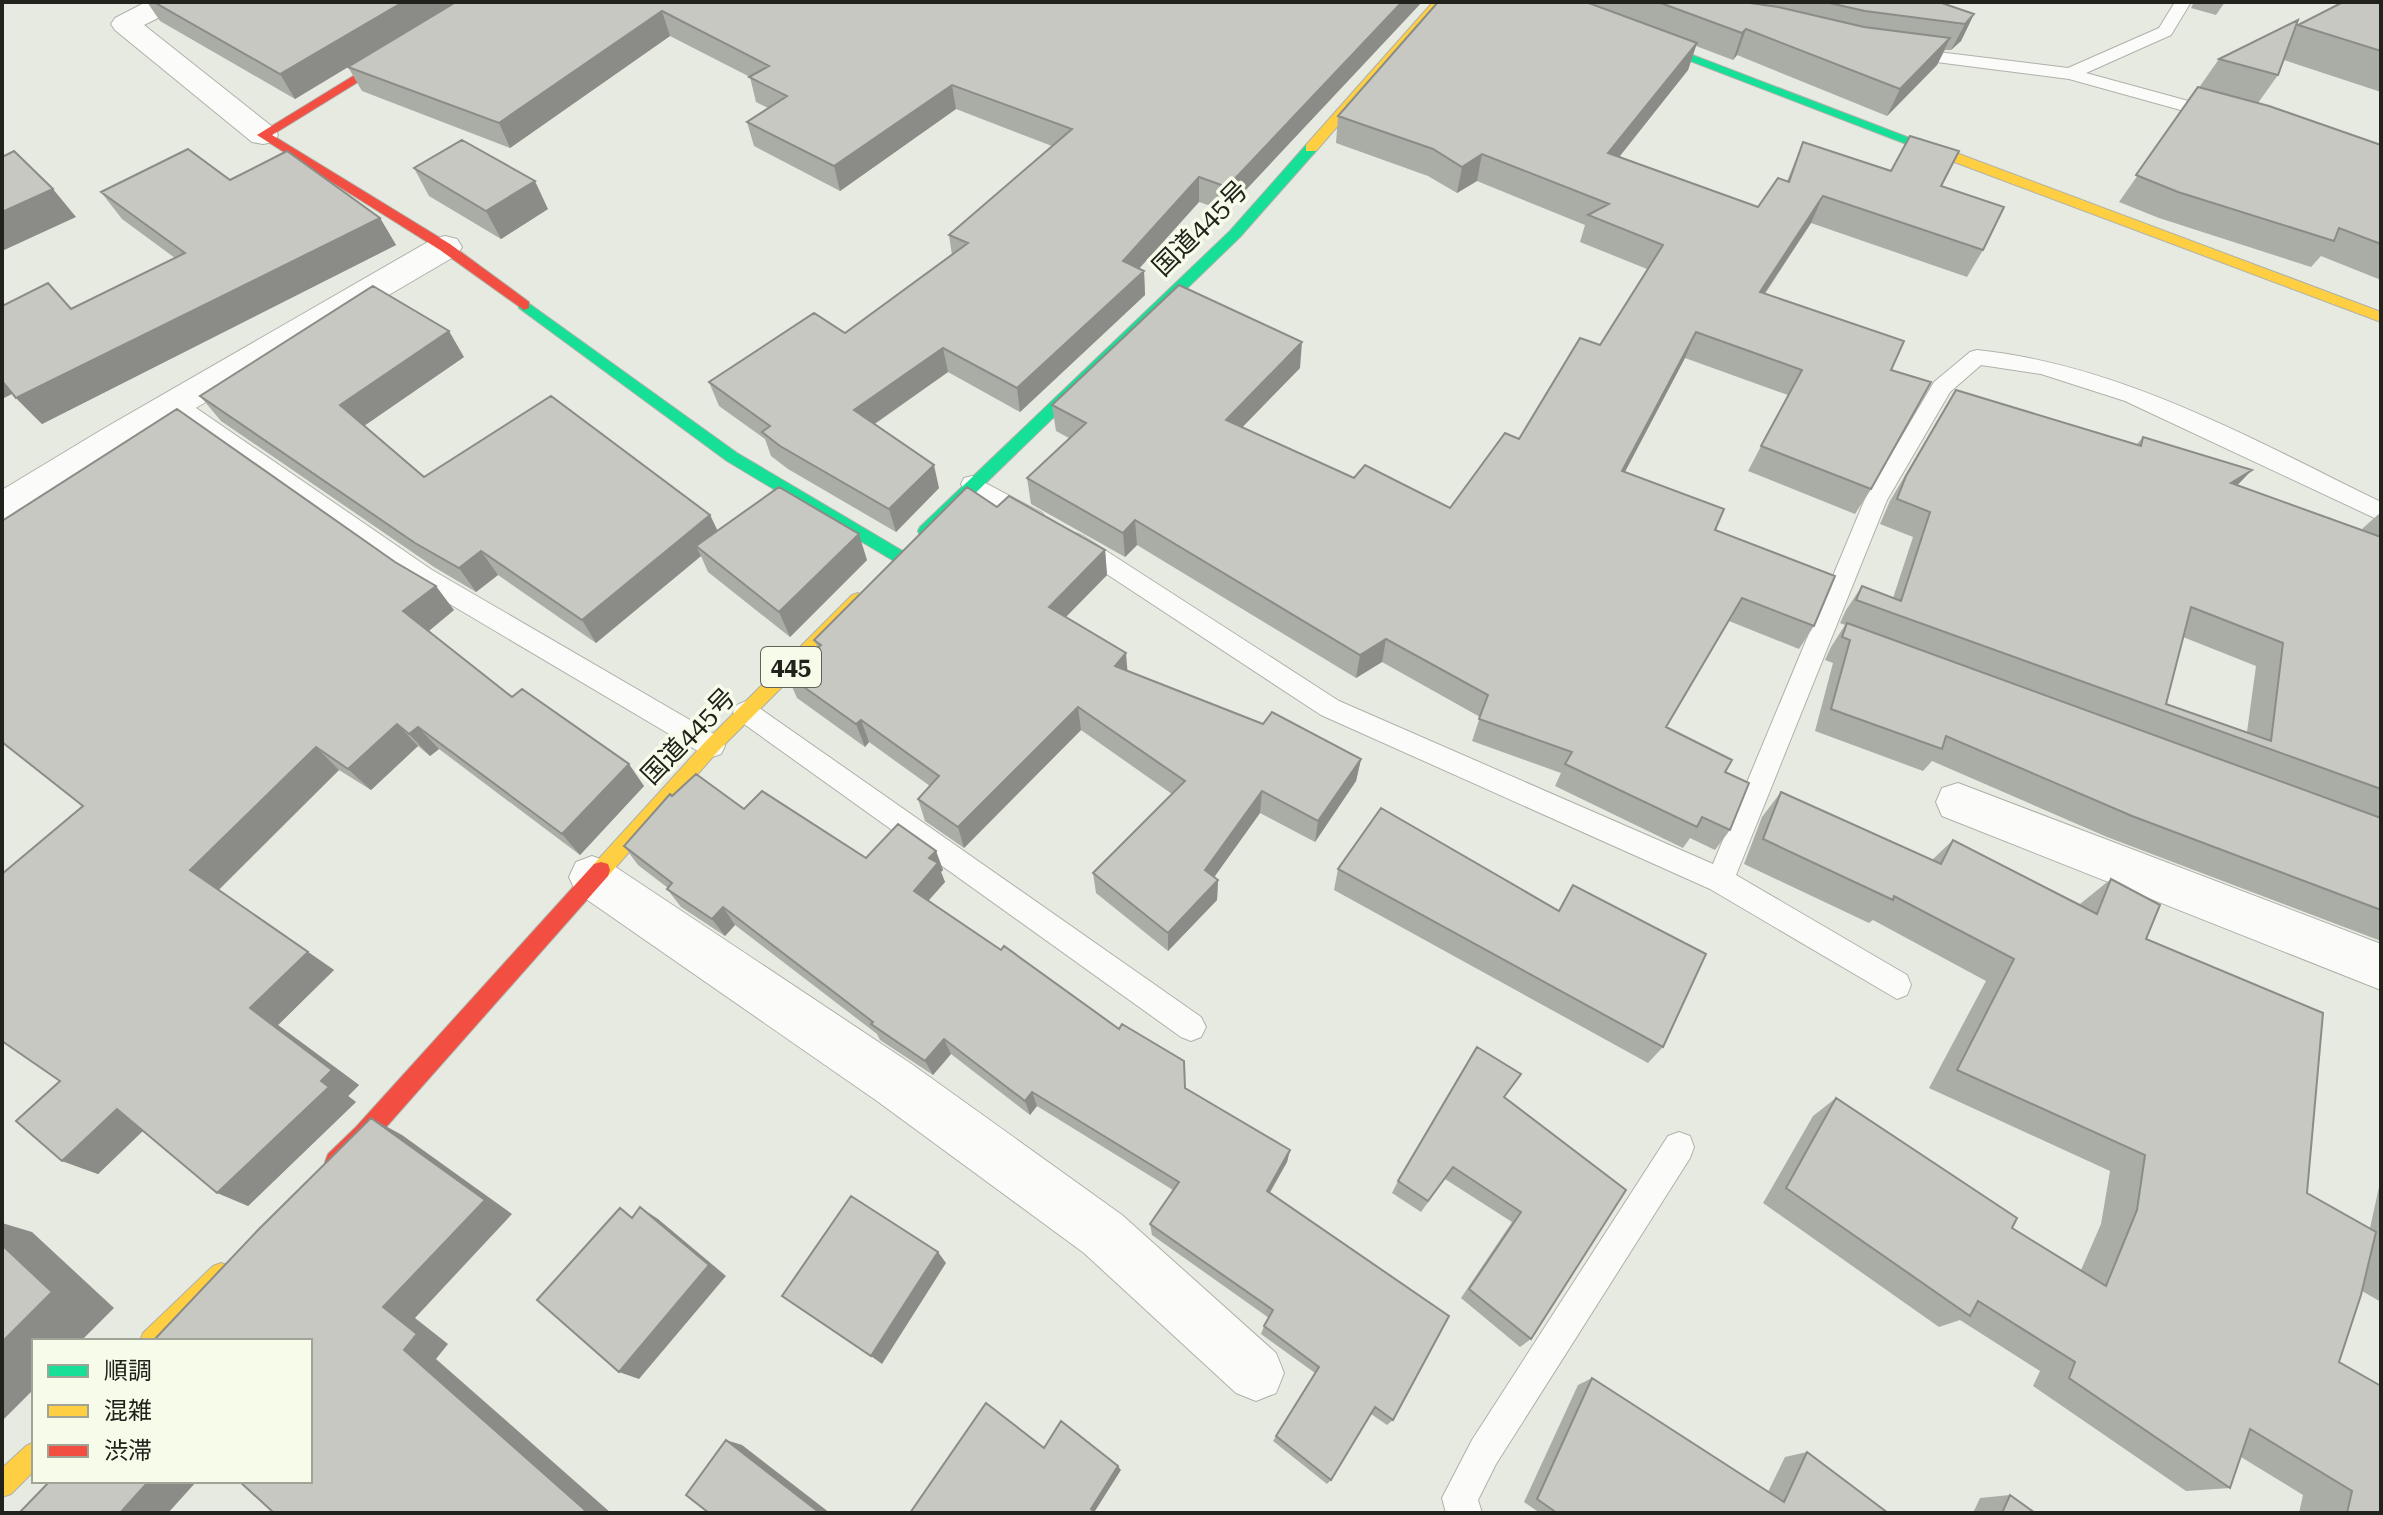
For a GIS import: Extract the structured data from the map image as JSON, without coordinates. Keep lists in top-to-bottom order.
{
  "streets": {
    "main road": ["国道445号", "445"]
  },
  "legend": ["順調", "混雑", "渋滞"]
}
